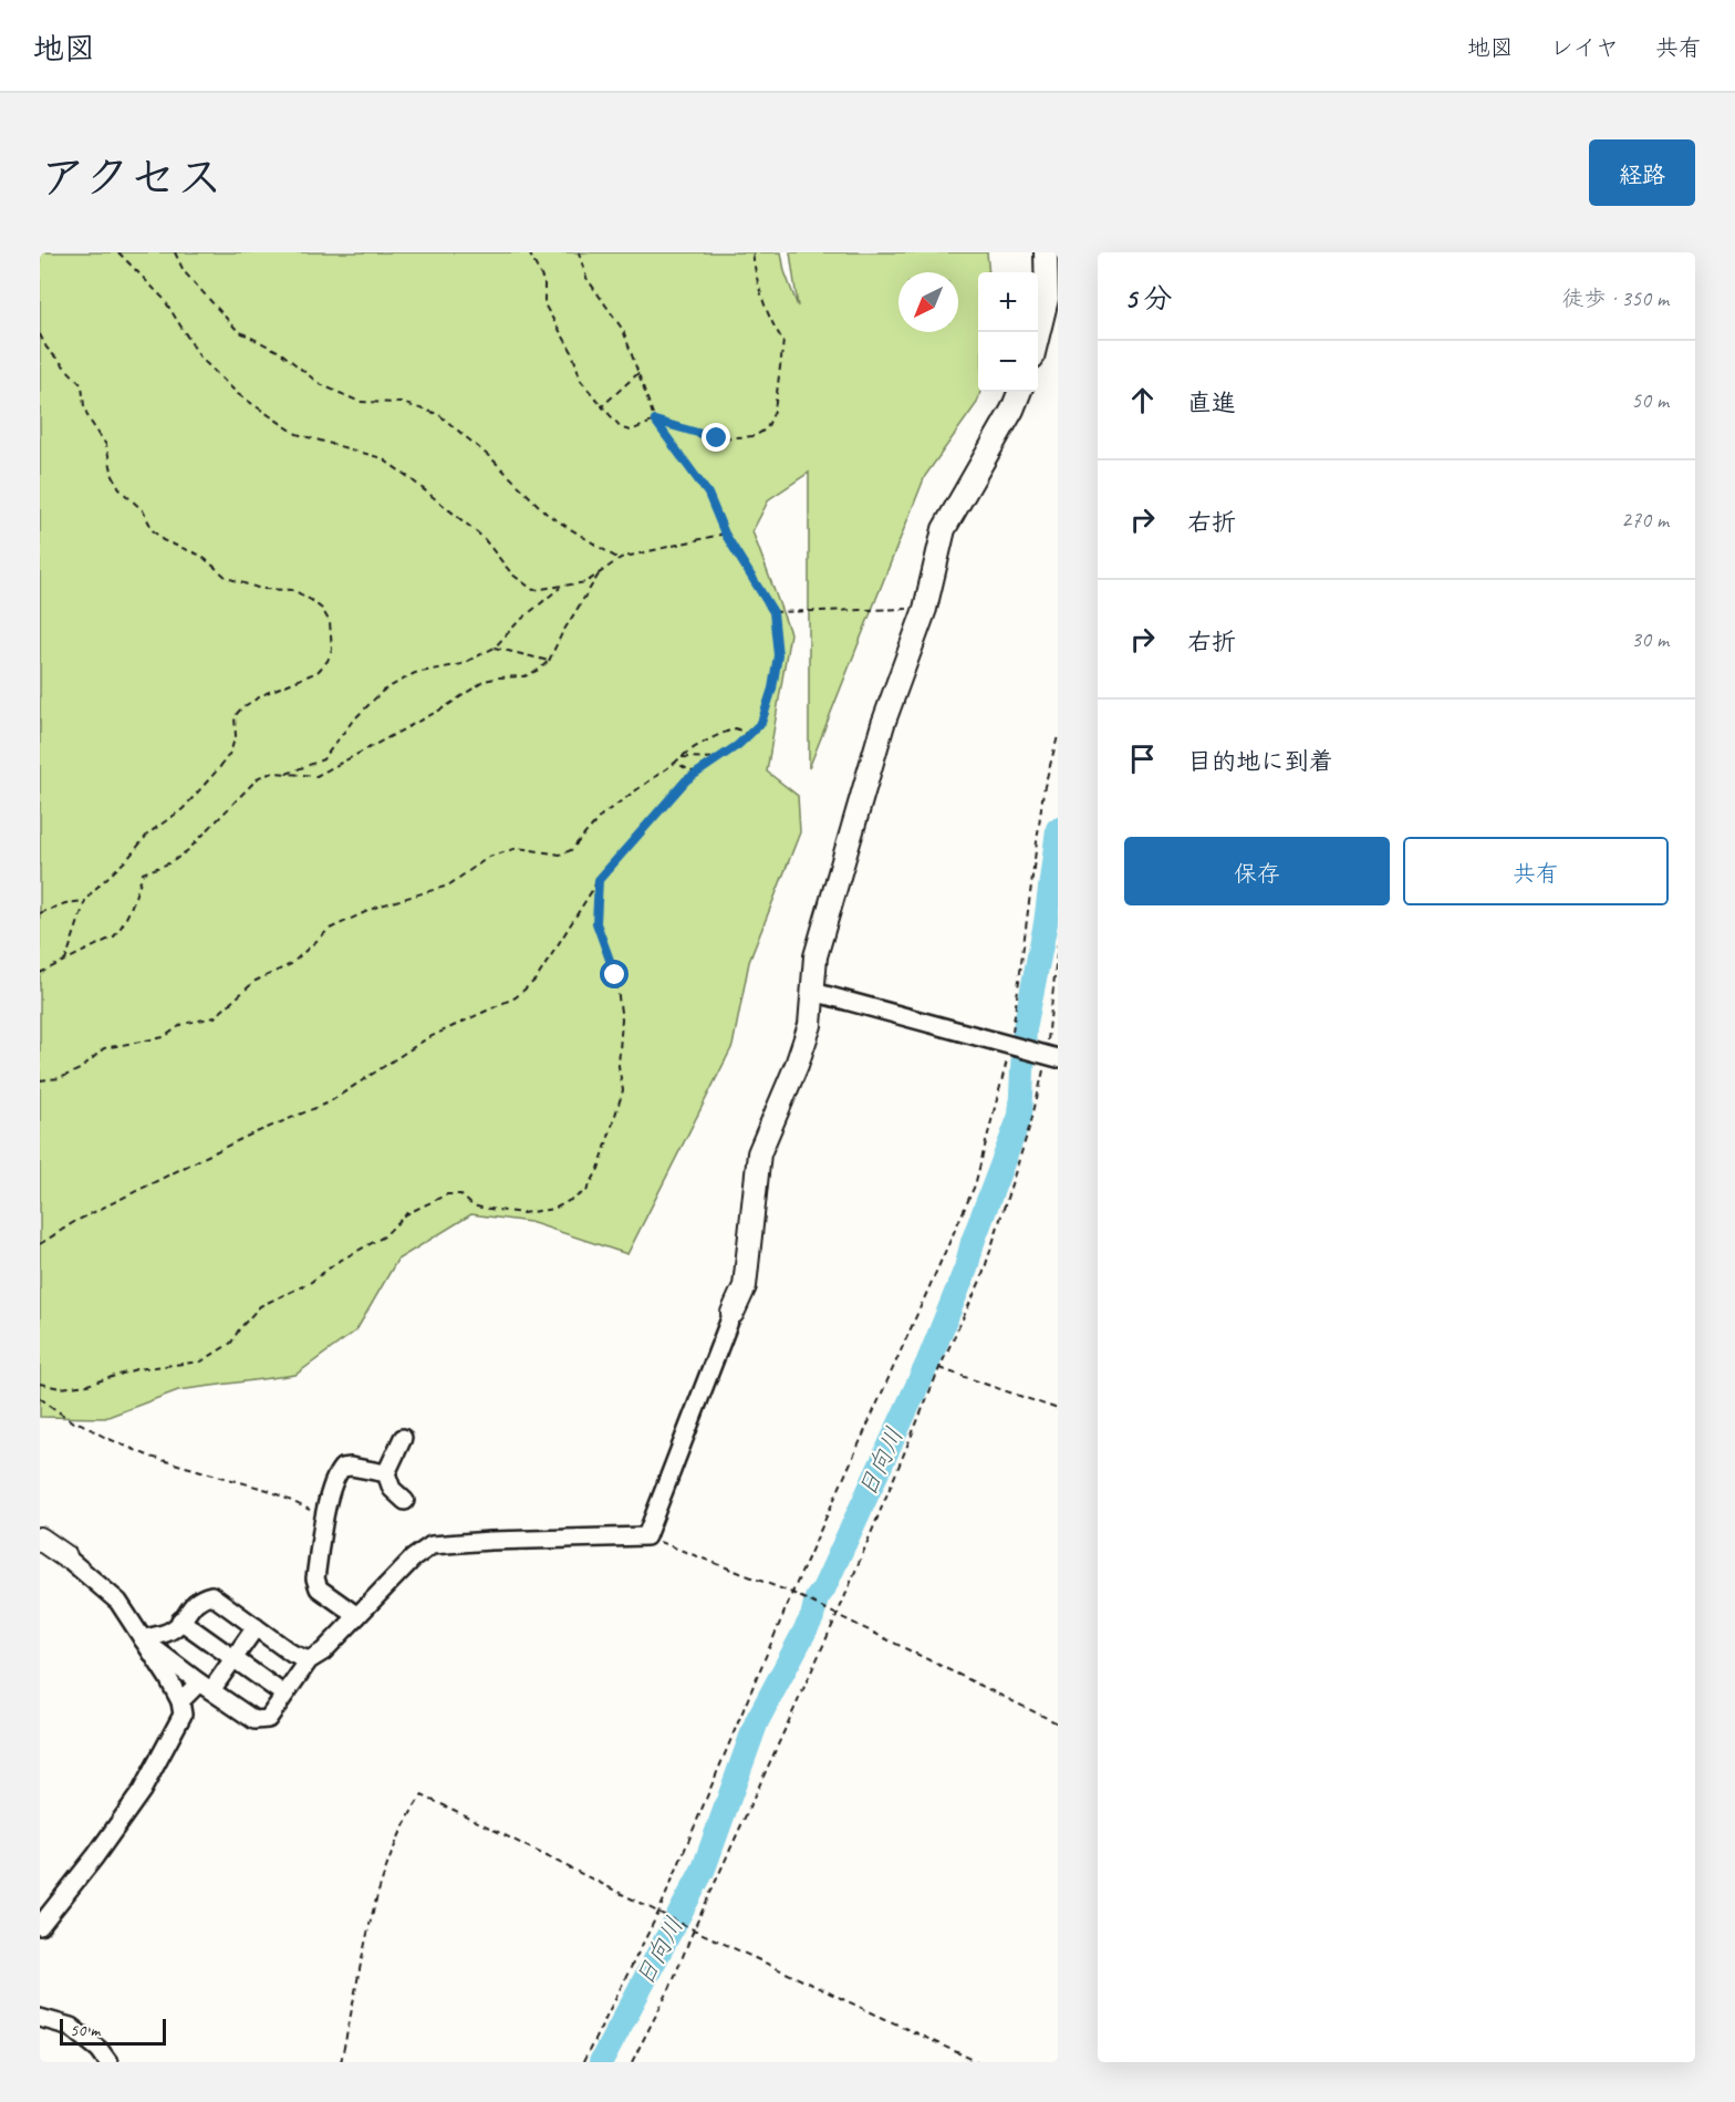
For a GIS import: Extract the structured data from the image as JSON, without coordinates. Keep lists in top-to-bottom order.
{
  "water": ["日向川"],
  "scale_bar": "50 m",
  "north": "bottom left",
  "page": {
    "header": "地図",
    "nav": ["地図", "レイヤ", "共有"],
    "title": "アクセス",
    "buttons": [
      "経路",
      ["保存", "共有"]
    ],
    "heading": ["5 分", "徒歩 · 350 m"],
    "map_buttons": ["+", "−"],
    "list": [
      ["直進", "50 m"],
      ["右折", "270 m"],
      ["右折", "30 m"],
      "目的地に到着"
    ],
    "scale": "50 m"
  }
}
